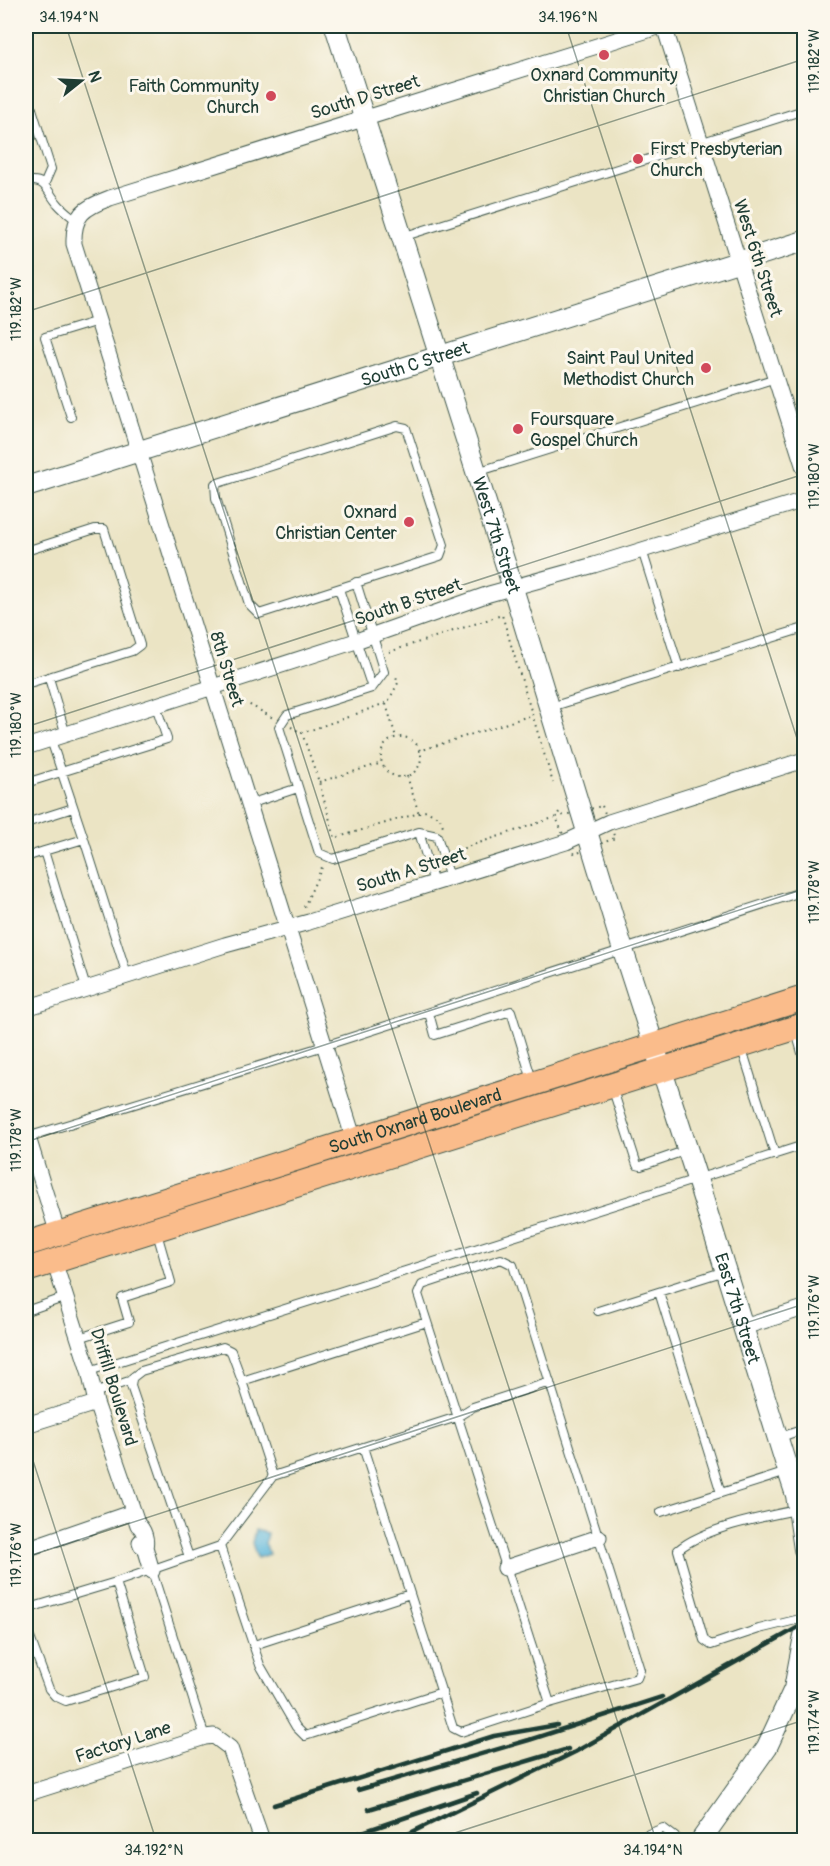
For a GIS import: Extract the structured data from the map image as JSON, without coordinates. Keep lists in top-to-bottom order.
{
  "streets": {
    "main road": ["South Oxnard Boulevard"],
    "street": [
      "South D Street",
      "West 6th Street",
      "South C Street",
      "West 7th Street",
      "South B Street",
      "8th Street",
      "South A Street",
      "East 7th Street",
      "Driffill Boulevard",
      "Factory Lane"
    ]
  },
  "crossings": [
    ["South D Street", "West 6th Street"],
    ["South D Street", "West 7th Street"],
    ["South D Street", "8th Street"],
    ["West 6th Street", "South C Street"],
    ["South C Street", "West 7th Street"],
    ["South C Street", "8th Street"],
    ["West 7th Street", "South B Street"],
    ["West 7th Street", "South A Street"],
    ["West 7th Street", "South Oxnard Boulevard"],
    ["West 7th Street", "East 7th Street"],
    ["South B Street", "8th Street"],
    ["8th Street", "South A Street"],
    ["8th Street", "South Oxnard Boulevard"],
    ["South Oxnard Boulevard", "East 7th Street"],
    ["South Oxnard Boulevard", "Driffill Boulevard"]
  ],
  "places": [
    "Oxnard Community Christian Church",
    "Faith Community Church",
    "First Presbyterian Church",
    "Saint Paul United Methodist Church",
    "Foursquare Gospel Church",
    "Oxnard Christian Center"
  ],
  "north": "right",
  "coordinates": [
    "34.194°N",
    "34.196°N",
    "119.182°W",
    "119.180°W",
    "119.178°W",
    "119.176°W",
    "119.174°W",
    "34.192°N"
  ]
}
